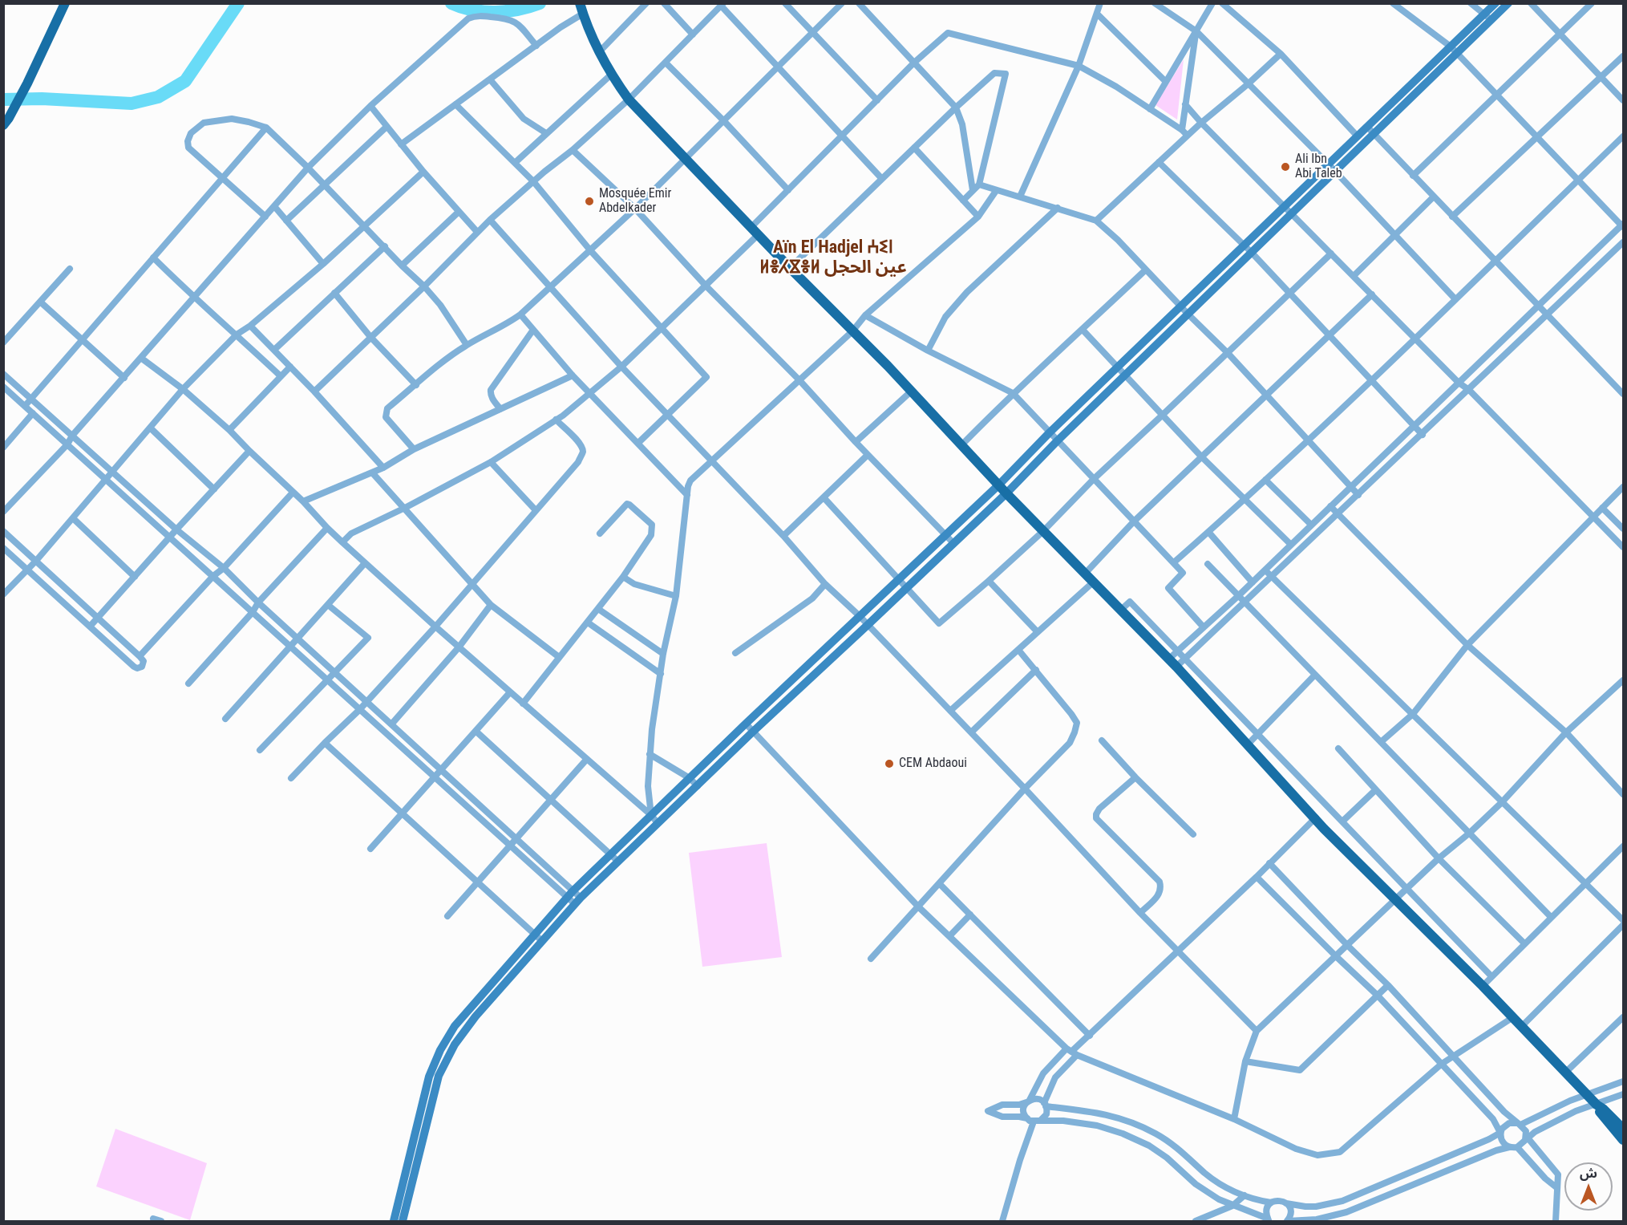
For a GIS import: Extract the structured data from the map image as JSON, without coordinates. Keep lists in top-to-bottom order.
{
  "districts": ["Aïn El Hadjel ⵄⵉⵏ ⵍⴻⵃⴵⴻⵍ عين الحجل"],
  "places": ["Ali Ibn Abi Taleb", "Mosquée Emir Abdelkader", "CEM Abdaoui"],
  "north": "top"
}
